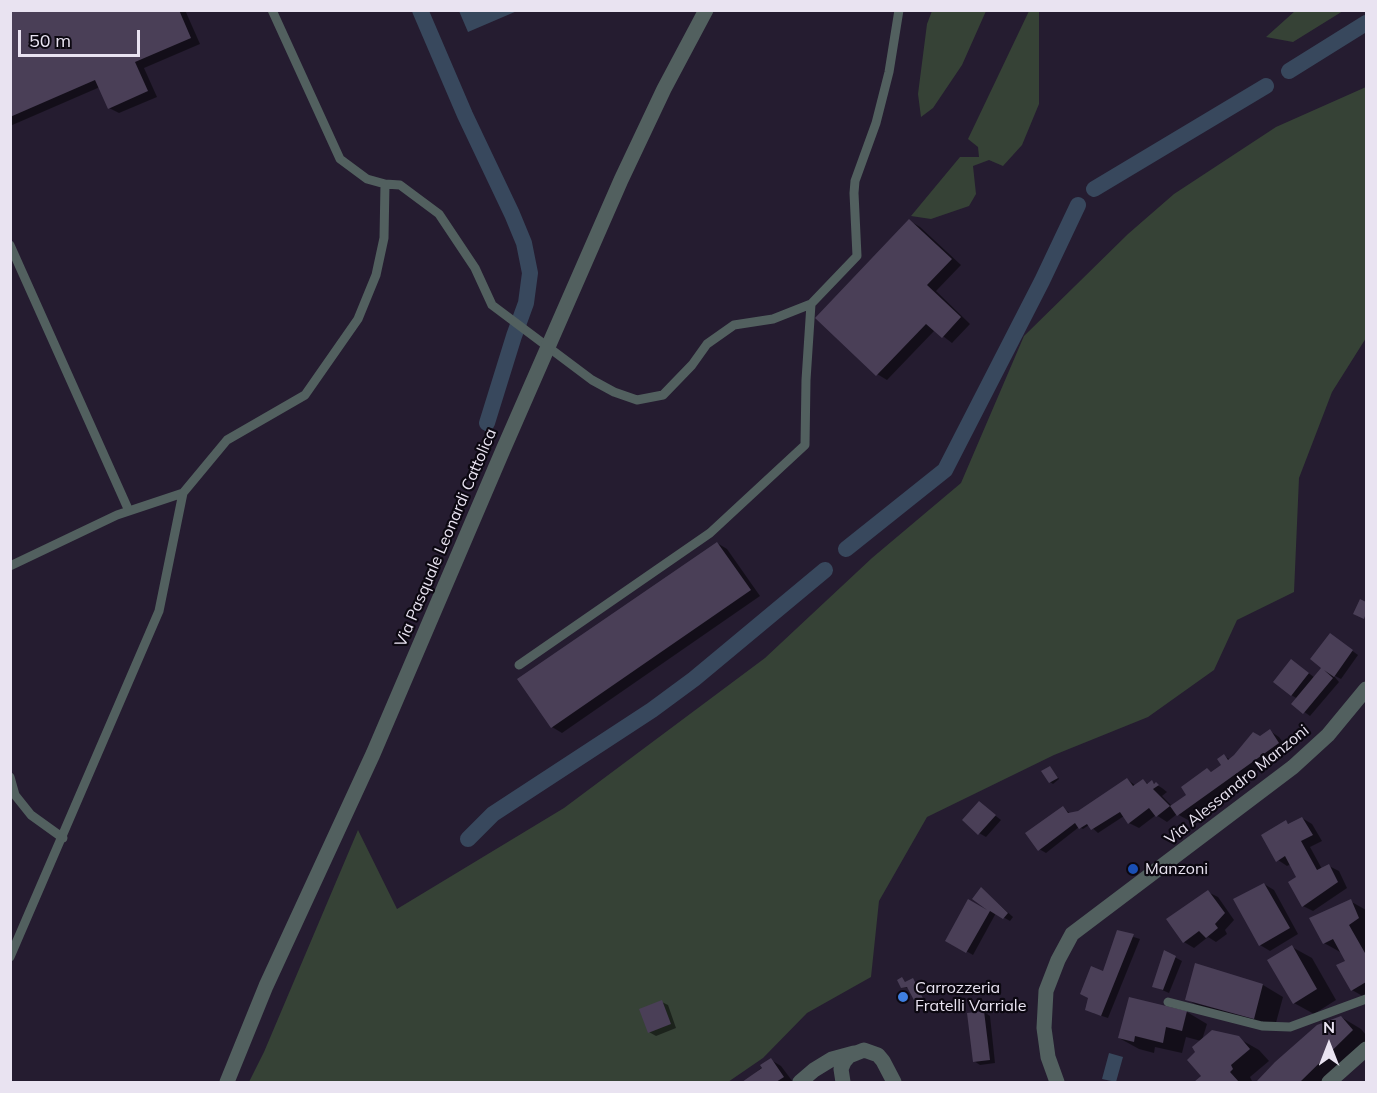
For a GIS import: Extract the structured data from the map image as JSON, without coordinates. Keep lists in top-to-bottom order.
{
  "streets": {
    "street": ["Via Pasquale Leonardi Cattolica", "Via Alessandro Manzoni"]
  },
  "places": ["Manzoni", "Carrozzeria Fratelli Varriale"],
  "scale_bar": "50 m",
  "north": "top"
}
